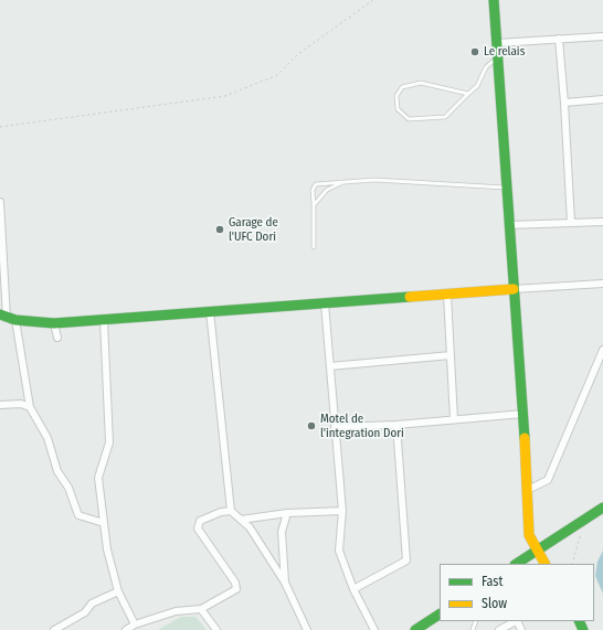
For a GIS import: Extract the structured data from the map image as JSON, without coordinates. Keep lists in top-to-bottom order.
{
  "places": ["Le relais", "Garage de l'UFC Dori", "Motel de l'integration Dori"],
  "legend": ["Fast", "Slow"]
}
